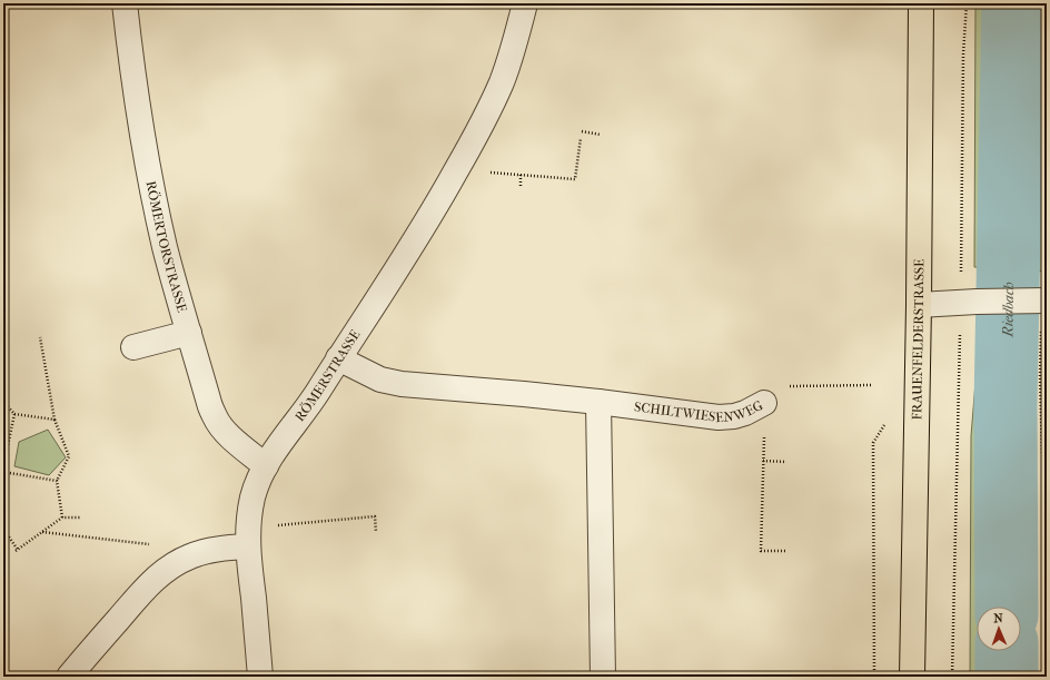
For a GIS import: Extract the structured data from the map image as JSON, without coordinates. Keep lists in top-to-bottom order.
{
  "streets": {
    "main road": ["FRAUENFELDERSTRASSE"],
    "street": ["RÖMERTORSTRASSE", "RÖMERSTRASSE", "SCHILTWIESENWEG"]
  },
  "crossings": [
    ["RÖMERTORSTRASSE", "RÖMERSTRASSE"],
    ["RÖMERSTRASSE", "SCHILTWIESENWEG"]
  ],
  "water": ["Riedbach"],
  "north": "top"
}
